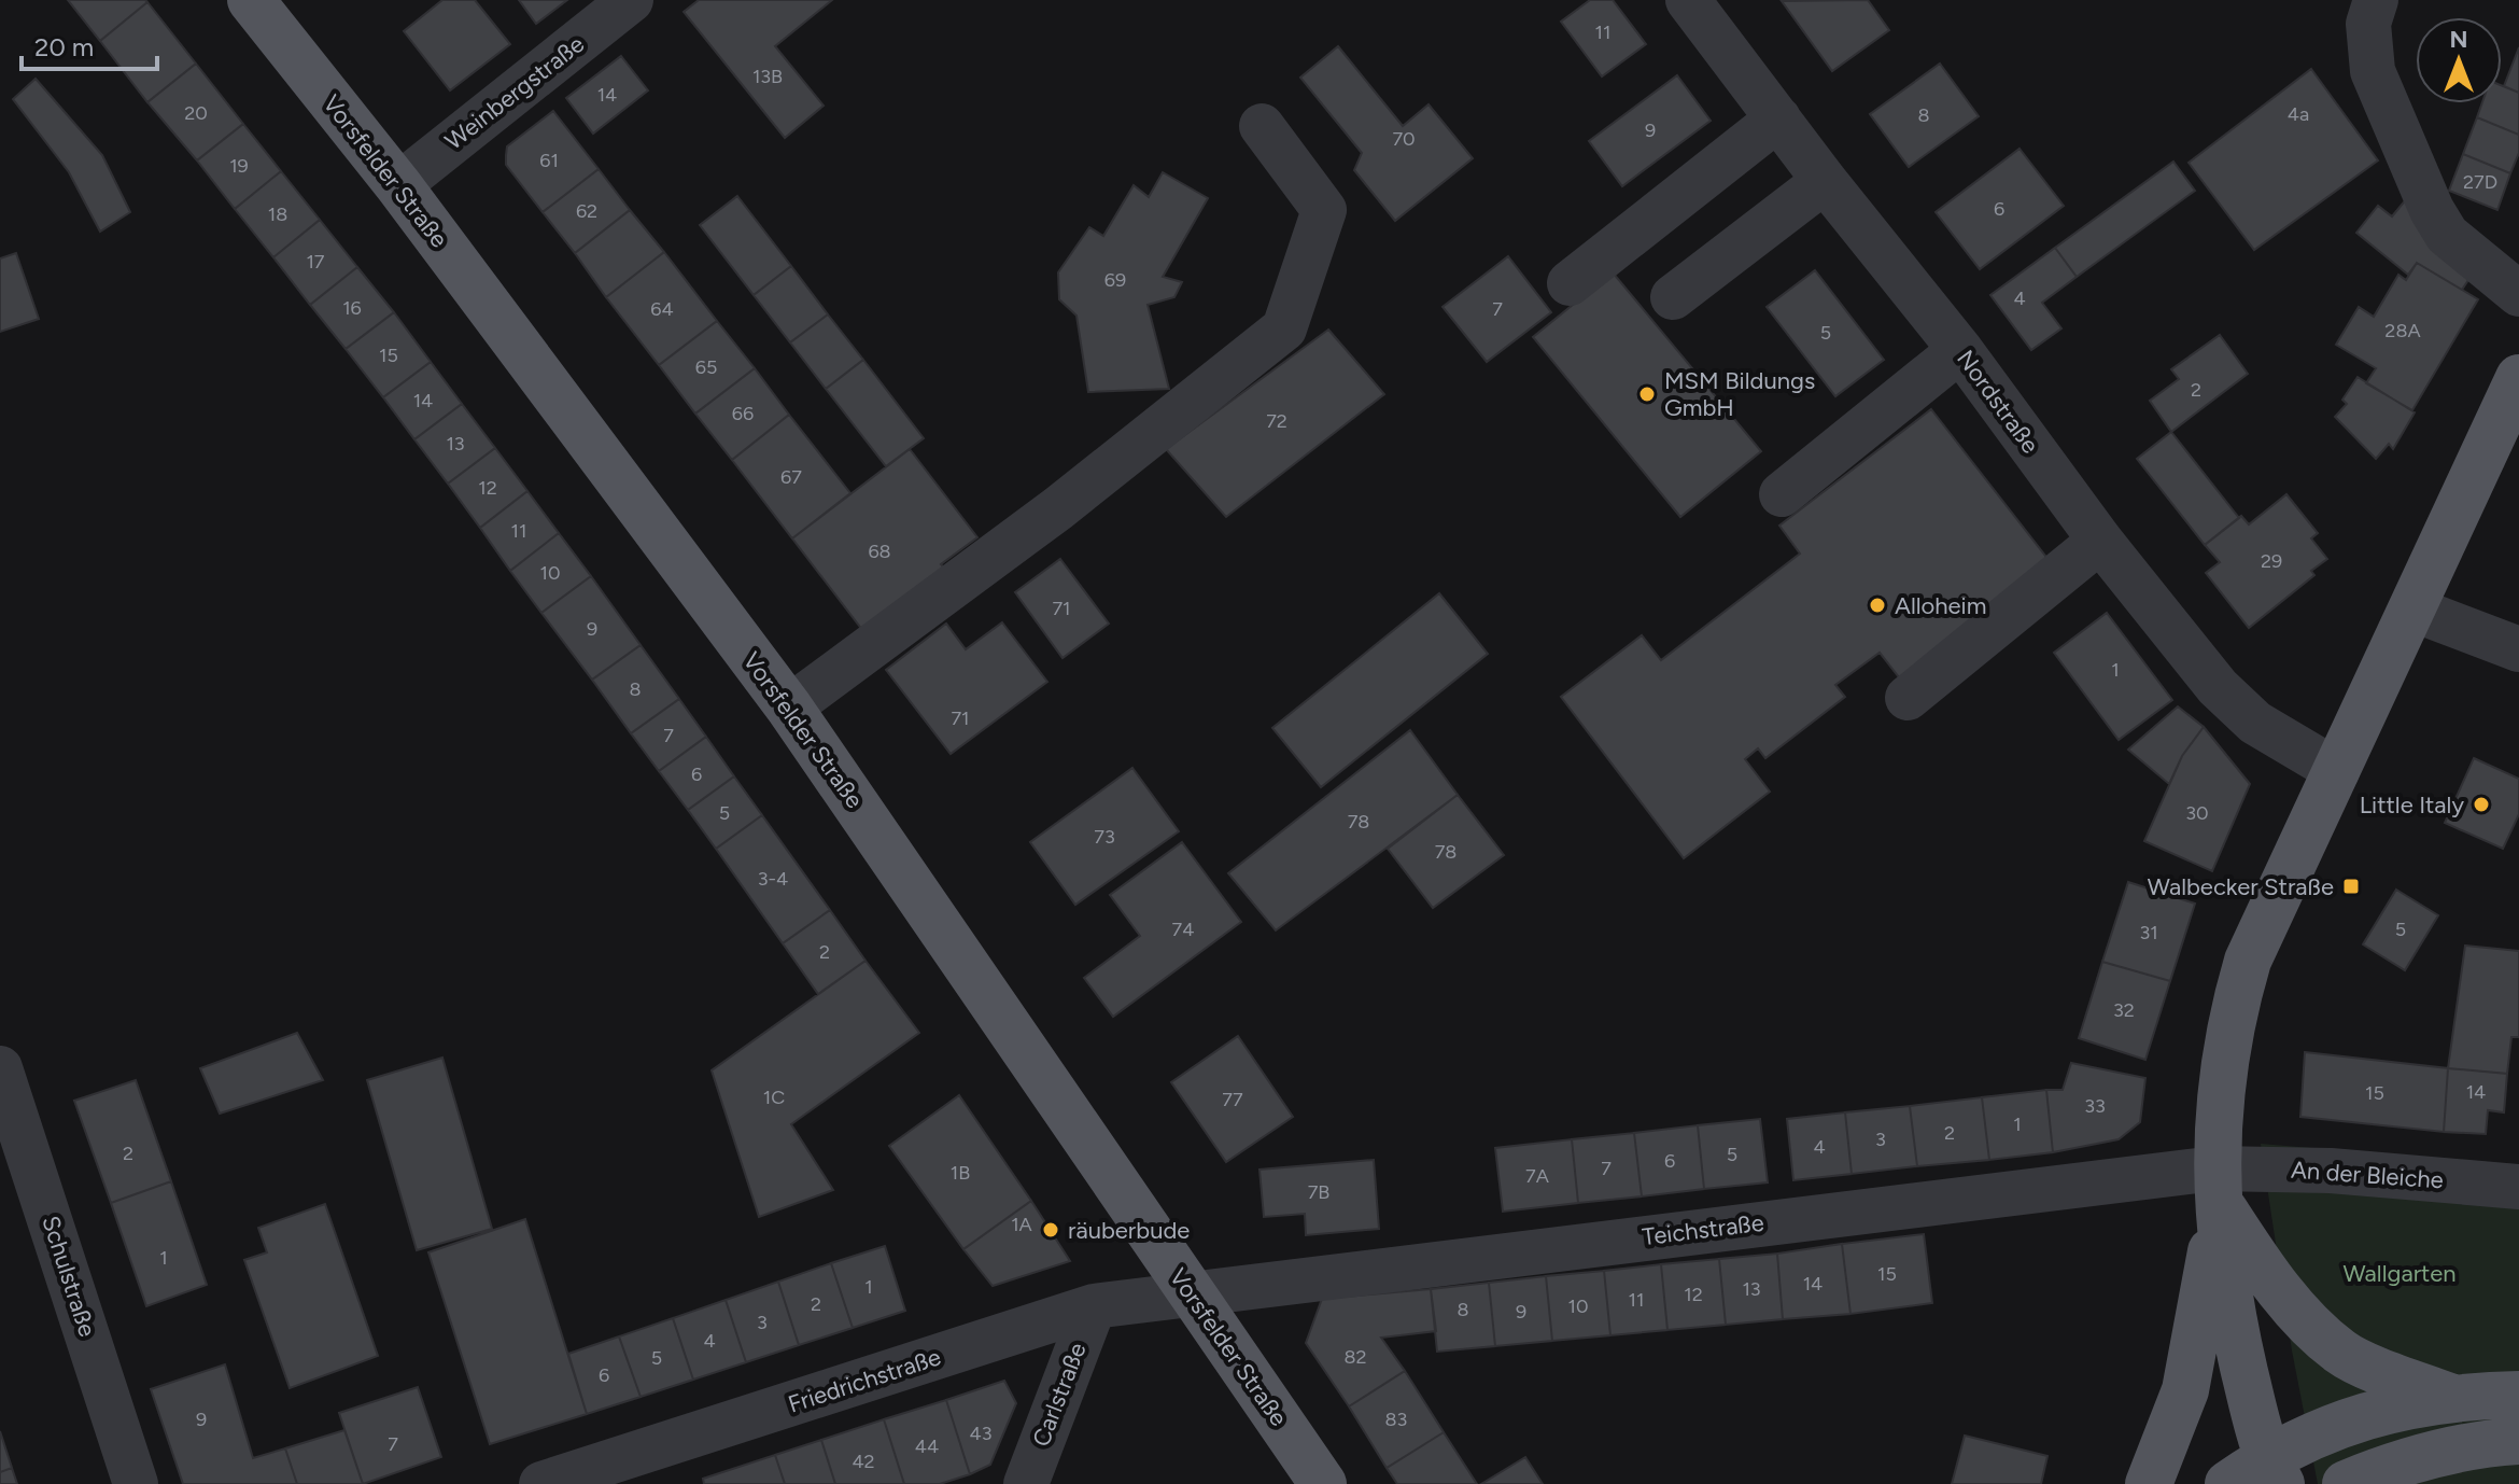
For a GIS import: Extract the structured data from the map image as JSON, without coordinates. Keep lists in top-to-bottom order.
{
  "streets": {
    "main road": ["Vorsfelder Straße"],
    "street": [
      "Weinbergstraße",
      "Nordstraße",
      "An der Bleiche",
      "Teichstraße",
      "Schulstraße",
      "Friedrichstraße",
      "Carlstraße"
    ]
  },
  "crossings": [
    ["Weinbergstraße", "Vorsfelder Straße"],
    ["Vorsfelder Straße", "Teichstraße"],
    ["Vorsfelder Straße", "Friedrichstraße"],
    ["An der Bleiche", "Teichstraße"],
    ["Teichstraße", "Friedrichstraße"],
    ["Friedrichstraße", "Carlstraße"]
  ],
  "parks": ["Wallgarten"],
  "places": {
    "other": [
      "MSM Bildungs GmbH",
      "Alloheim",
      "Little Italy",
      "räuberbude"
    ],
    "transit": ["Walbecker Straße"]
  },
  "house_numbers": [
    "11",
    "13B",
    "14",
    "20",
    "4a",
    "8",
    "9",
    "70",
    "61",
    "19",
    "27D",
    "6",
    "62",
    "18",
    "17",
    "69",
    "4",
    "16",
    "64",
    "7",
    "28A",
    "5",
    "15",
    "65",
    "2",
    "14",
    "66",
    "72",
    "13",
    "67",
    "12",
    "11",
    "68",
    "29",
    "10",
    "71",
    "9",
    "1",
    "8",
    "71",
    "7",
    "6",
    "5",
    "30",
    "78",
    "73",
    "78",
    "3-4",
    "74",
    "5",
    "31",
    "2",
    "32",
    "14",
    "15",
    "1C",
    "77",
    "33",
    "1",
    "2",
    "3",
    "4",
    "2",
    "5",
    "6",
    "7",
    "1B",
    "7A",
    "7B",
    "1A",
    "1",
    "15",
    "14",
    "1",
    "13",
    "12",
    "11",
    "2",
    "10",
    "8",
    "9",
    "3",
    "4",
    "82",
    "5",
    "6",
    "9",
    "83",
    "43",
    "7",
    "44",
    "42"
  ],
  "scale_bar": "20 m",
  "north": "top"
}
